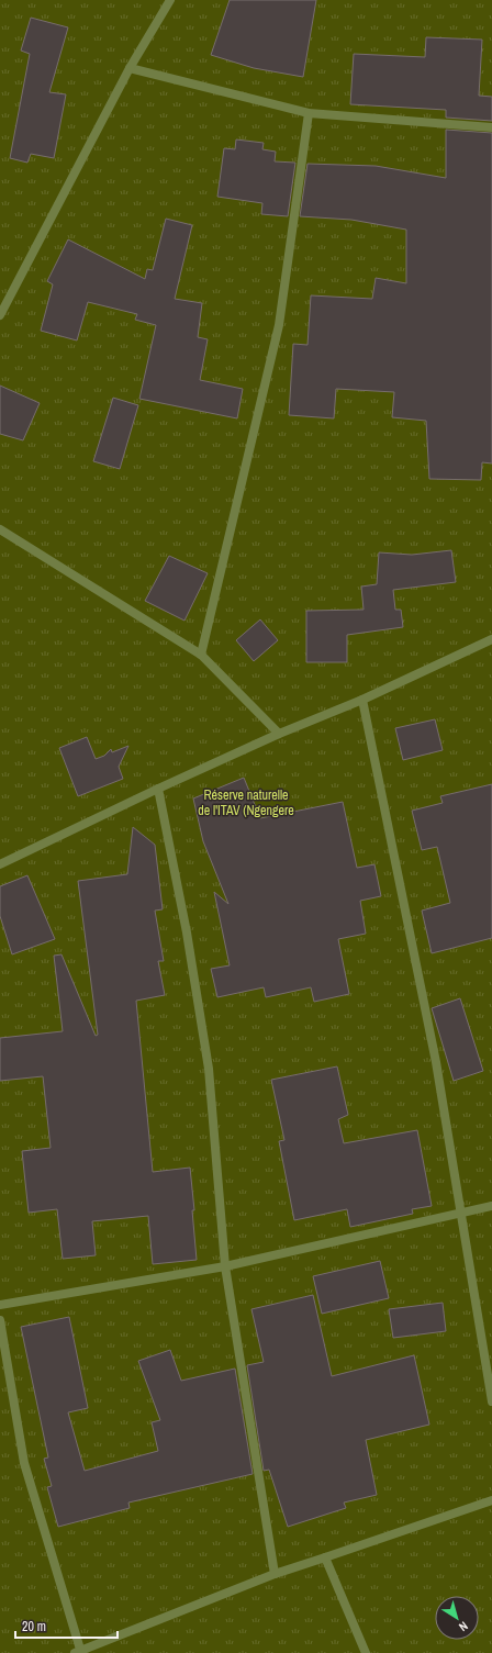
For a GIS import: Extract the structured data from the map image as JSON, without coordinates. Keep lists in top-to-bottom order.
{
  "parks": ["Réserve naturelle de l'ITAV (Ngengere"],
  "scale_bar": "20 m",
  "north": "bottom right"
}
